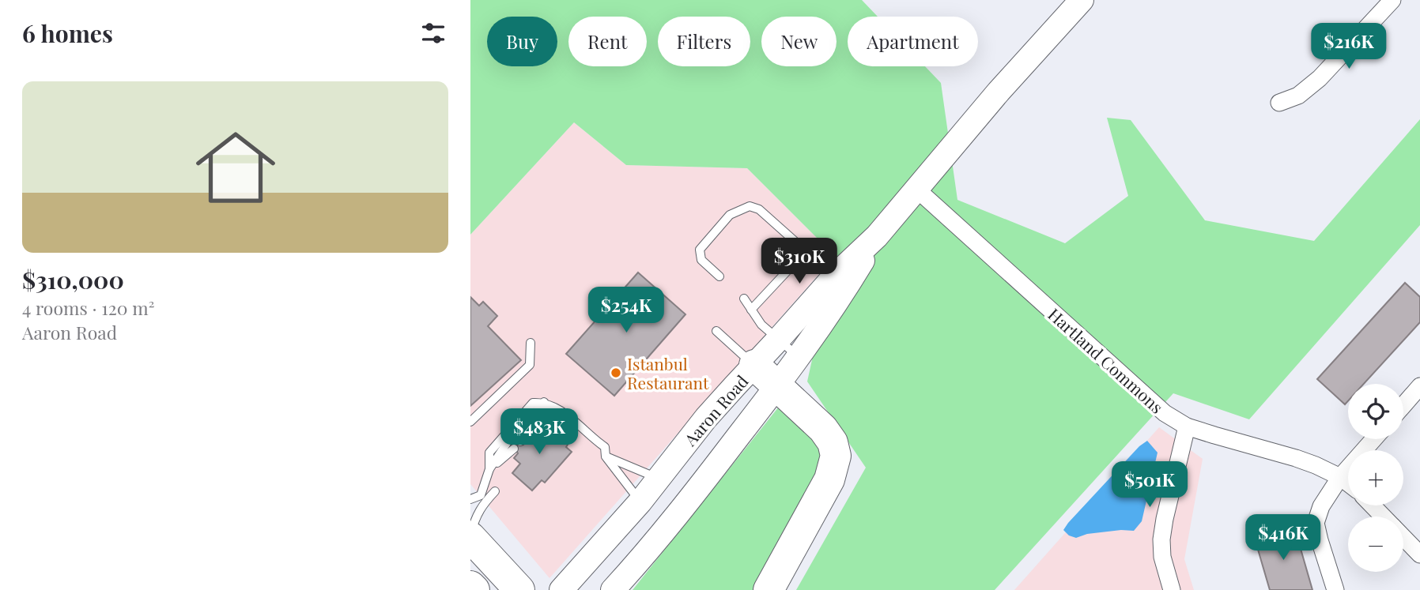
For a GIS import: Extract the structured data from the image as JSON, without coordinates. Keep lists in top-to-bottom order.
{
  "streets": {
    "street": ["Hartland Commons", "Aaron Road"]
  },
  "crossings": [
    ["Hartland Commons", "Aaron Road"]
  ],
  "places": ["Istanbul Restaurant"],
  "page": {
    "heading": "6 homes",
    "chip": [
      "Buy",
      "Rent",
      "Filters",
      "New",
      "Apartment"
    ],
    "price": [
      "$216K",
      "$310K",
      "$254K",
      "$483K",
      "$501K",
      "$416K"
    ],
    "list": [
      {
        "name": "$310,000",
        "note": "4 rooms · 120 m² · Aaron Road"
      }
    ],
    "map_buttons": ["+", "−"]
  }
}
